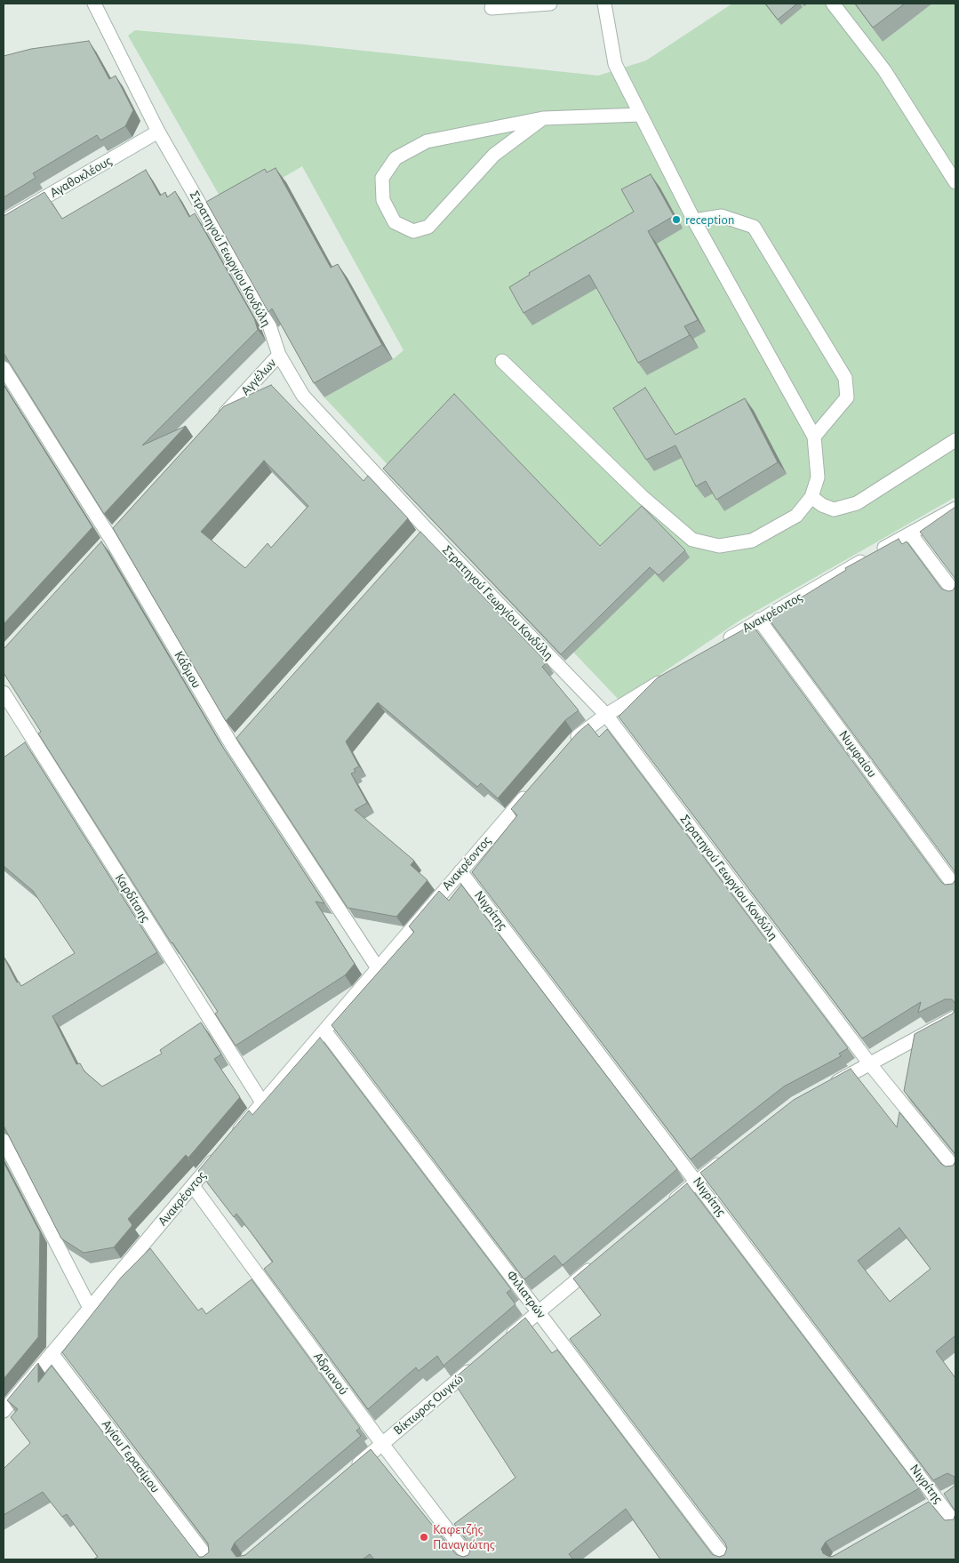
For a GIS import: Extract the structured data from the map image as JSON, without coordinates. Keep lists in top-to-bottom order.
{
  "streets": {
    "street": [
      "Αγαθοκλέους",
      "Στρατηγού Γεωργίου Κονδύλη",
      "Αγγέλων",
      "Ανακρέοντος",
      "Κάδμου",
      "Νυμφαίου",
      "Καρδίτσης",
      "Νιγρίτης",
      "Φιλιατρών",
      "Αδριανού",
      "Βίκτωρος Ουγκώ",
      "Αγίου Γερασίμου"
    ]
  },
  "crossings": [
    ["Αγαθοκλέους", "Στρατηγού Γεωργίου Κονδύλη"],
    ["Στρατηγού Γεωργίου Κονδύλη", "Αγγέλων"],
    ["Ανακρέοντος", "Κάδμου"],
    ["Ανακρέοντος", "Νυμφαίου"],
    ["Ανακρέοντος", "Καρδίτσης"],
    ["Ανακρέοντος", "Νιγρίτης"],
    ["Ανακρέοντος", "Φιλιατρών"],
    ["Ανακρέοντος", "Αδριανού"],
    ["Ανακρέοντος", "Αγίου Γερασίμου"],
    ["Αδριανού", "Βίκτωρος Ουγκώ"]
  ],
  "places": ["reception", "Καφετζής Παναγιώτης"]
}
